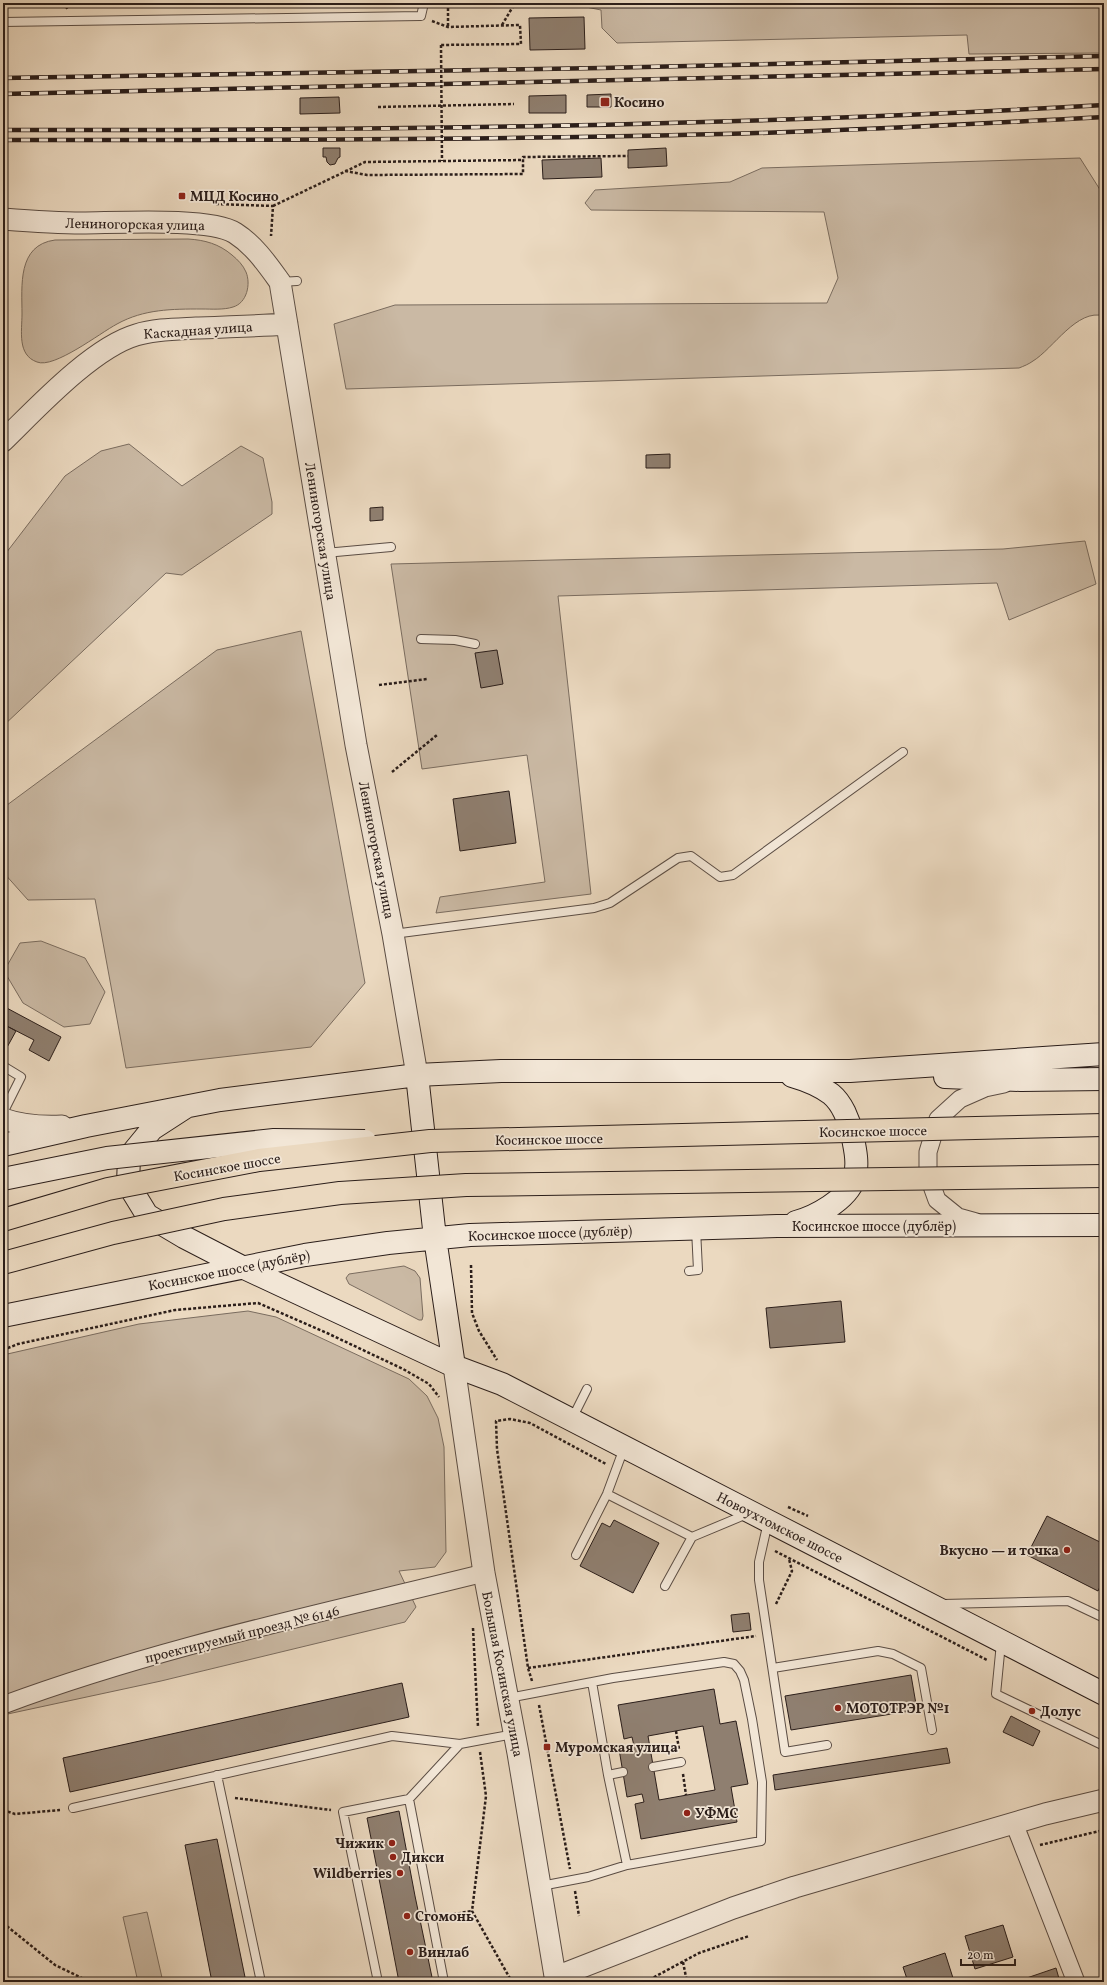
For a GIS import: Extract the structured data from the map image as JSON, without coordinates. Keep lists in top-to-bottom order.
{
  "streets": {
    "highway": ["Косинское шоссе"],
    "main road": ["Косинское шоссе (дублёр)", "Новоухтомское шоссе"],
    "street": [
      "Лениногорская улица",
      "Каскадная улица",
      "проектируемый проезд № 6146",
      "Большая Косинская улица"
    ]
  },
  "crossings": [
    ["Лениногорская улица", "Каскадная улица"],
    ["Косинское шоссе (дублёр)", "Новоухтомское шоссе"],
    ["Новоухтомское шоссе", "Большая Косинская улица"],
    ["проектируемый проезд № 6146", "Большая Косинская улица"]
  ],
  "places": {
    "transit": ["Косино", "МЦД Косино", "Муромская улица"],
    "other": [
      "Вкусно — и точка",
      "МОТОТРЭР №1",
      "Долус",
      "УФМС",
      "Чижик",
      "Дикси",
      "Wildberries",
      "Сгомонь",
      "Винлаб"
    ]
  },
  "scale_bar": "20 m"
}
